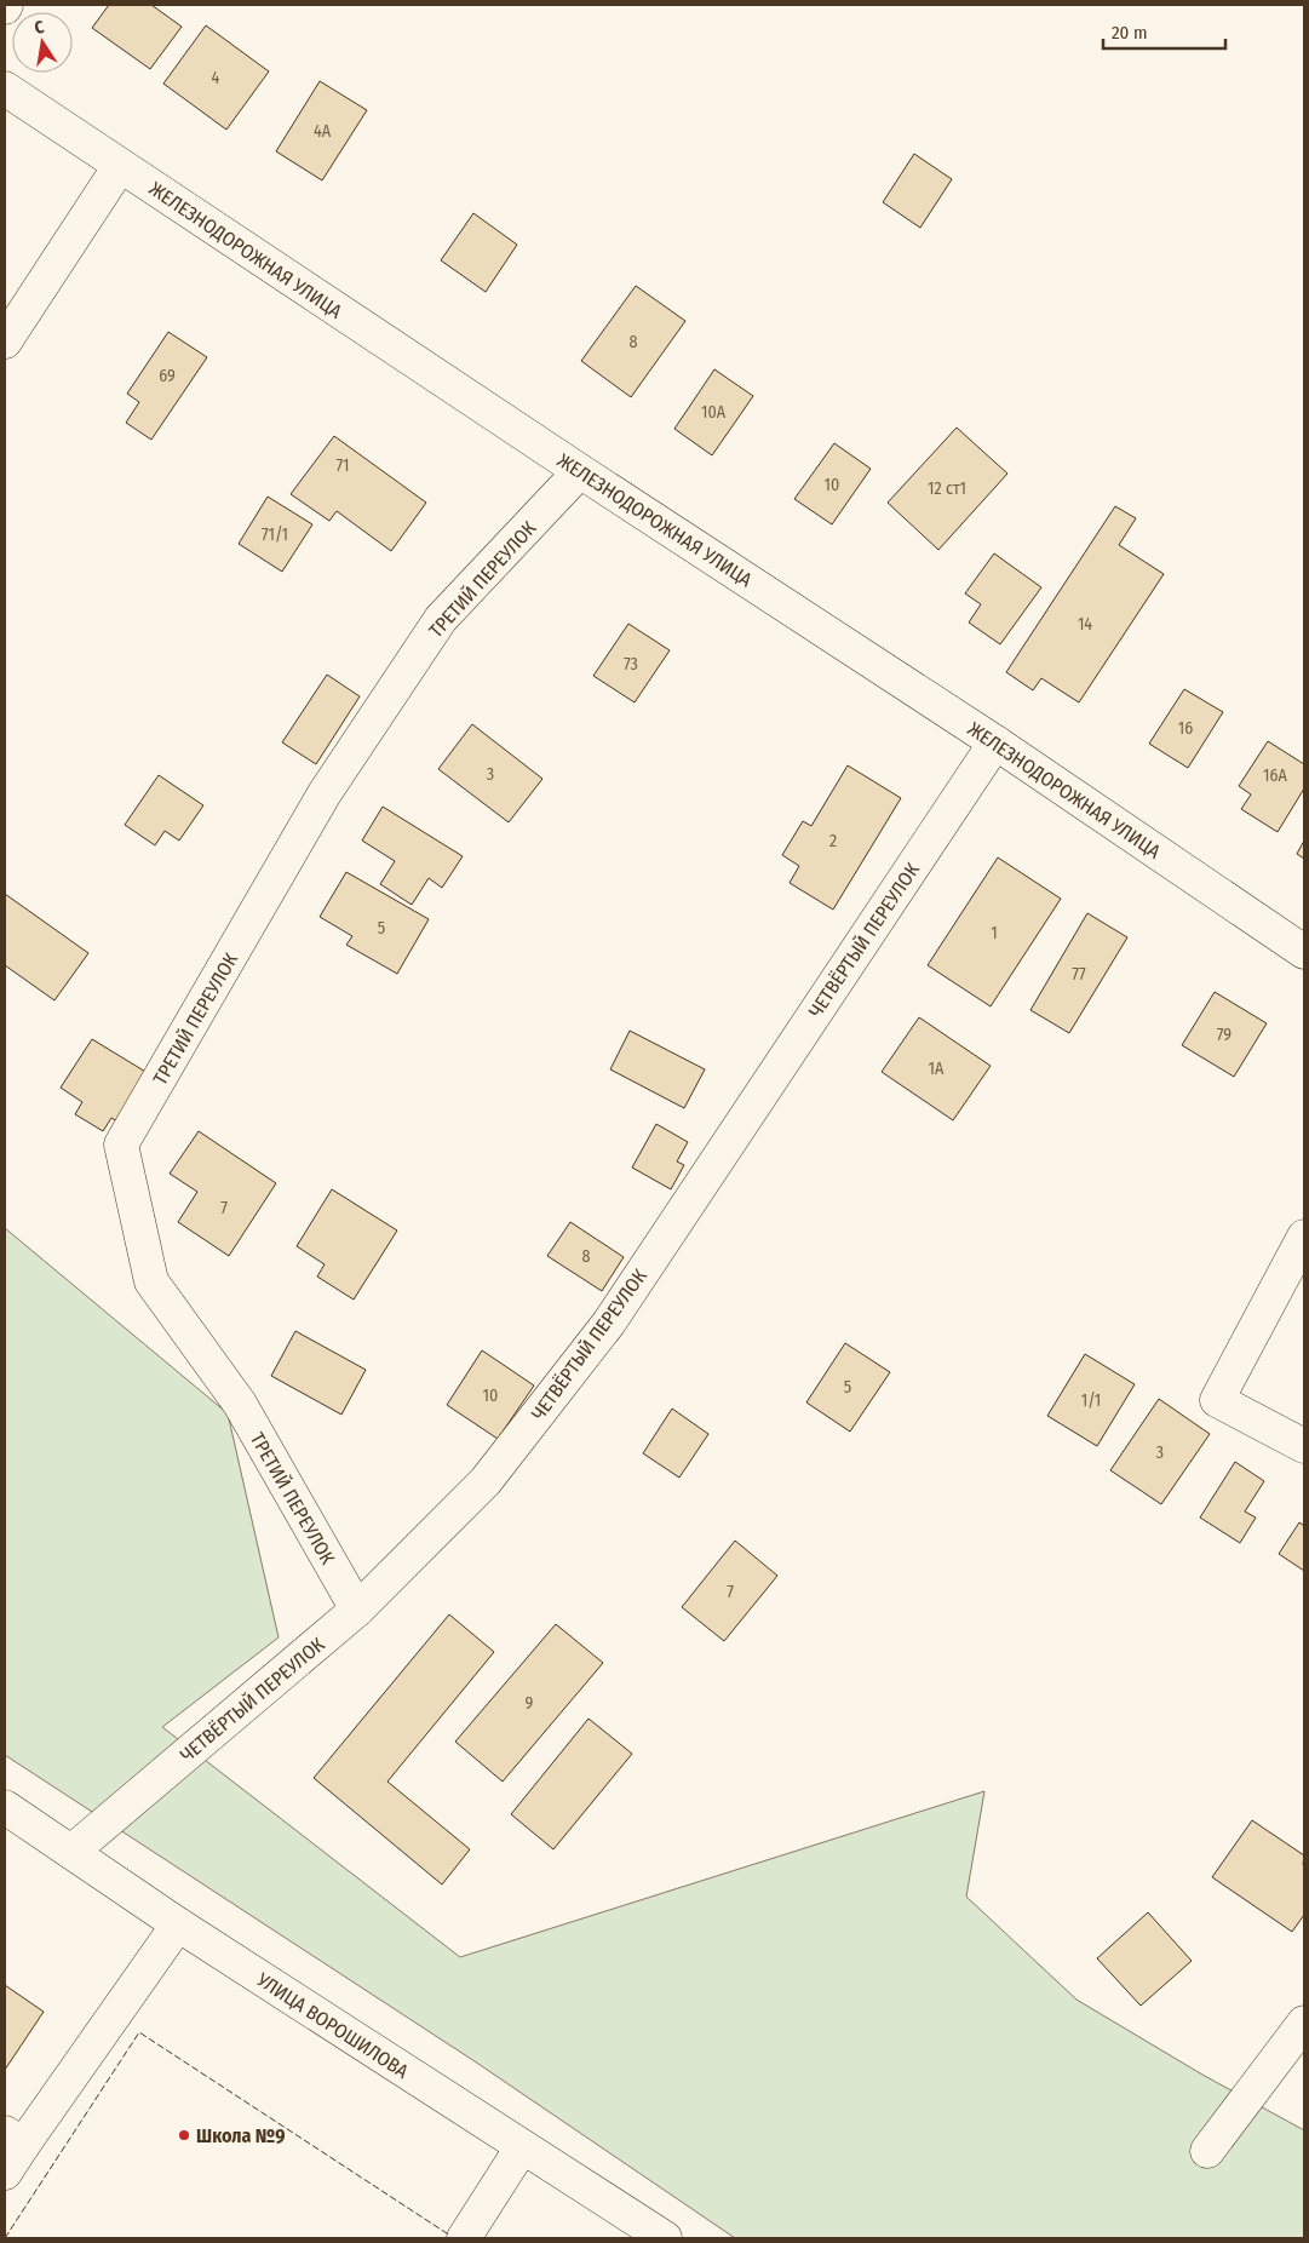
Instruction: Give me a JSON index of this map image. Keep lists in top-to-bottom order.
{
  "streets": {
    "street": [
      "ЖЕЛЕЗНОДОРОЖНАЯ УЛИЦА",
      "ТРЕТИЙ ПЕРЕУЛОК",
      "ЧЕТВЁРТЫЙ ПЕРЕУЛОК",
      "УЛИЦА ВОРОШИЛОВА"
    ]
  },
  "crossings": [
    ["ЖЕЛЕЗНОДОРОЖНАЯ УЛИЦА", "ТРЕТИЙ ПЕРЕУЛОК"],
    ["ЖЕЛЕЗНОДОРОЖНАЯ УЛИЦА", "ЧЕТВЁРТЫЙ ПЕРЕУЛОК"],
    ["ТРЕТИЙ ПЕРЕУЛОК", "ЧЕТВЁРТЫЙ ПЕРЕУЛОК"],
    ["ЧЕТВЁРТЫЙ ПЕРЕУЛОК", "УЛИЦА ВОРОШИЛОВА"]
  ],
  "places": ["Школа №9"],
  "house_numbers": [
    "4",
    "4А",
    "8",
    "69",
    "10А",
    "71",
    "10",
    "12 ст1",
    "71/1",
    "14",
    "73",
    "16",
    "3",
    "16А",
    "2",
    "5",
    "1",
    "77",
    "79",
    "1А",
    "7",
    "8",
    "5",
    "10",
    "1/1",
    "3",
    "7",
    "9"
  ],
  "scale_bar": "20 m",
  "north": "top"
}
